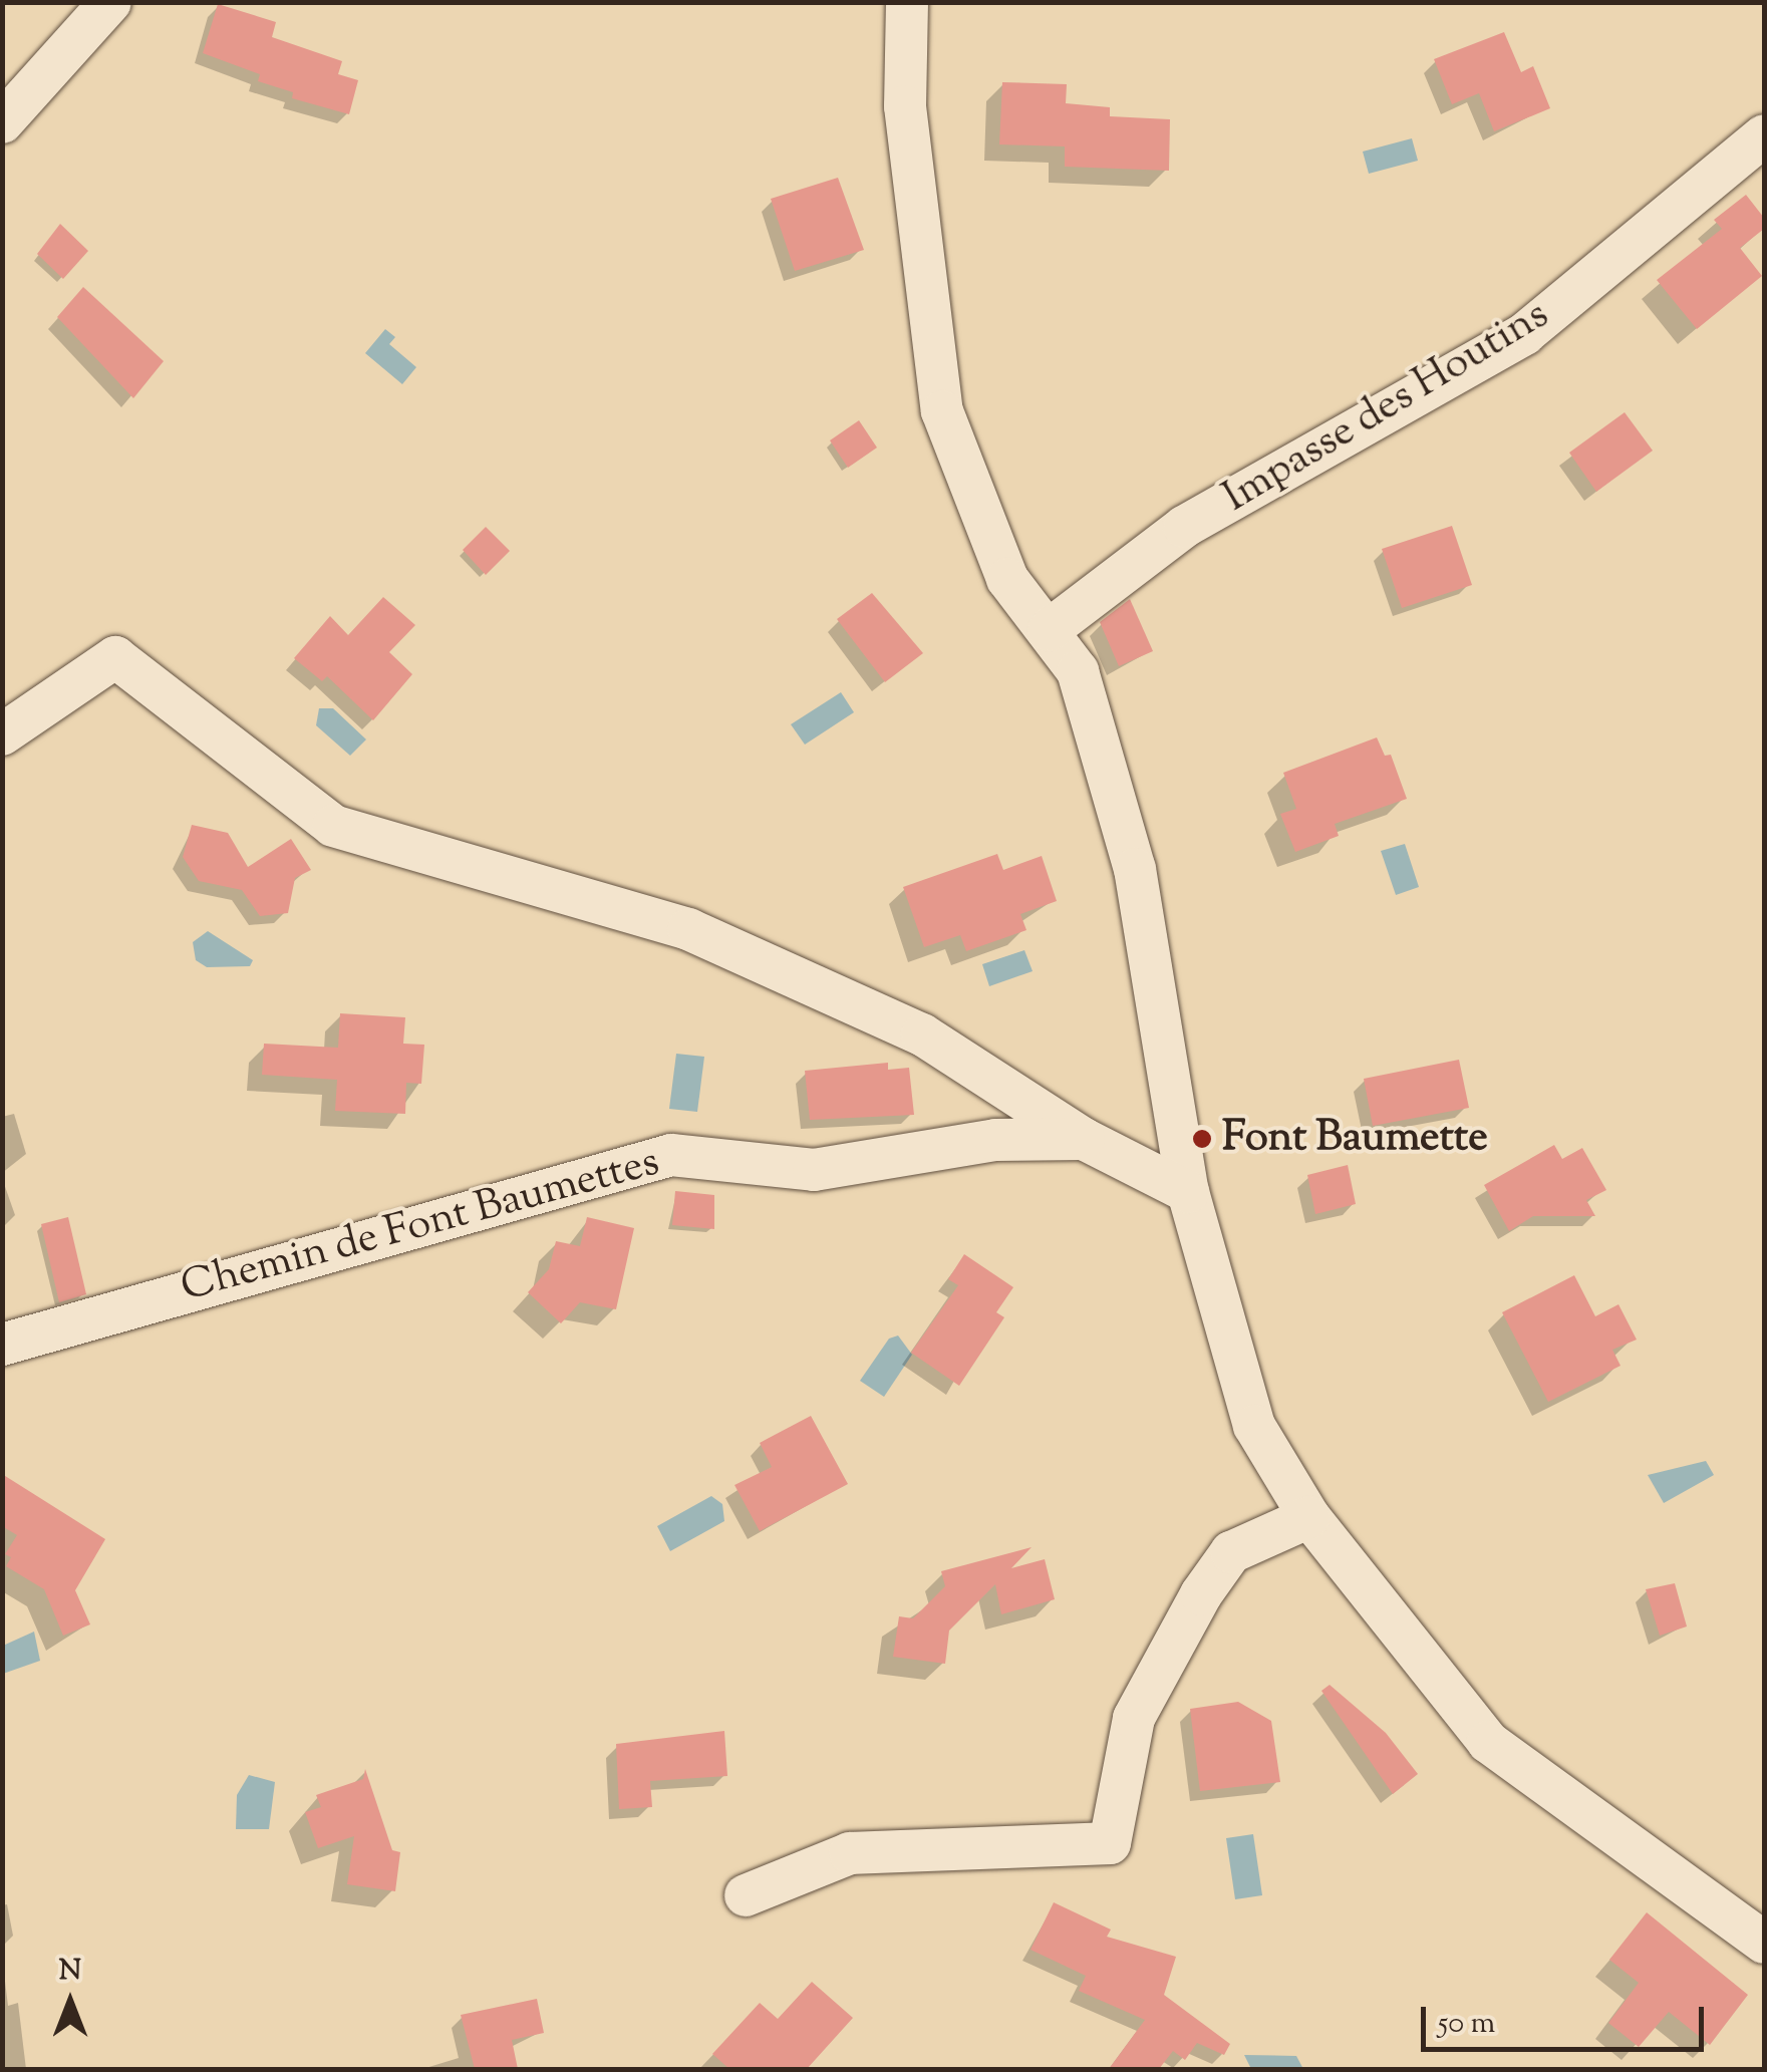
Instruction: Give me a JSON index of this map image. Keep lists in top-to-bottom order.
{
  "streets": {
    "street": ["Impasse des Houtins", "Chemin de Font Baumettes"]
  },
  "places": ["Font Baumette"],
  "scale_bar": "50 m",
  "north": "top"
}
